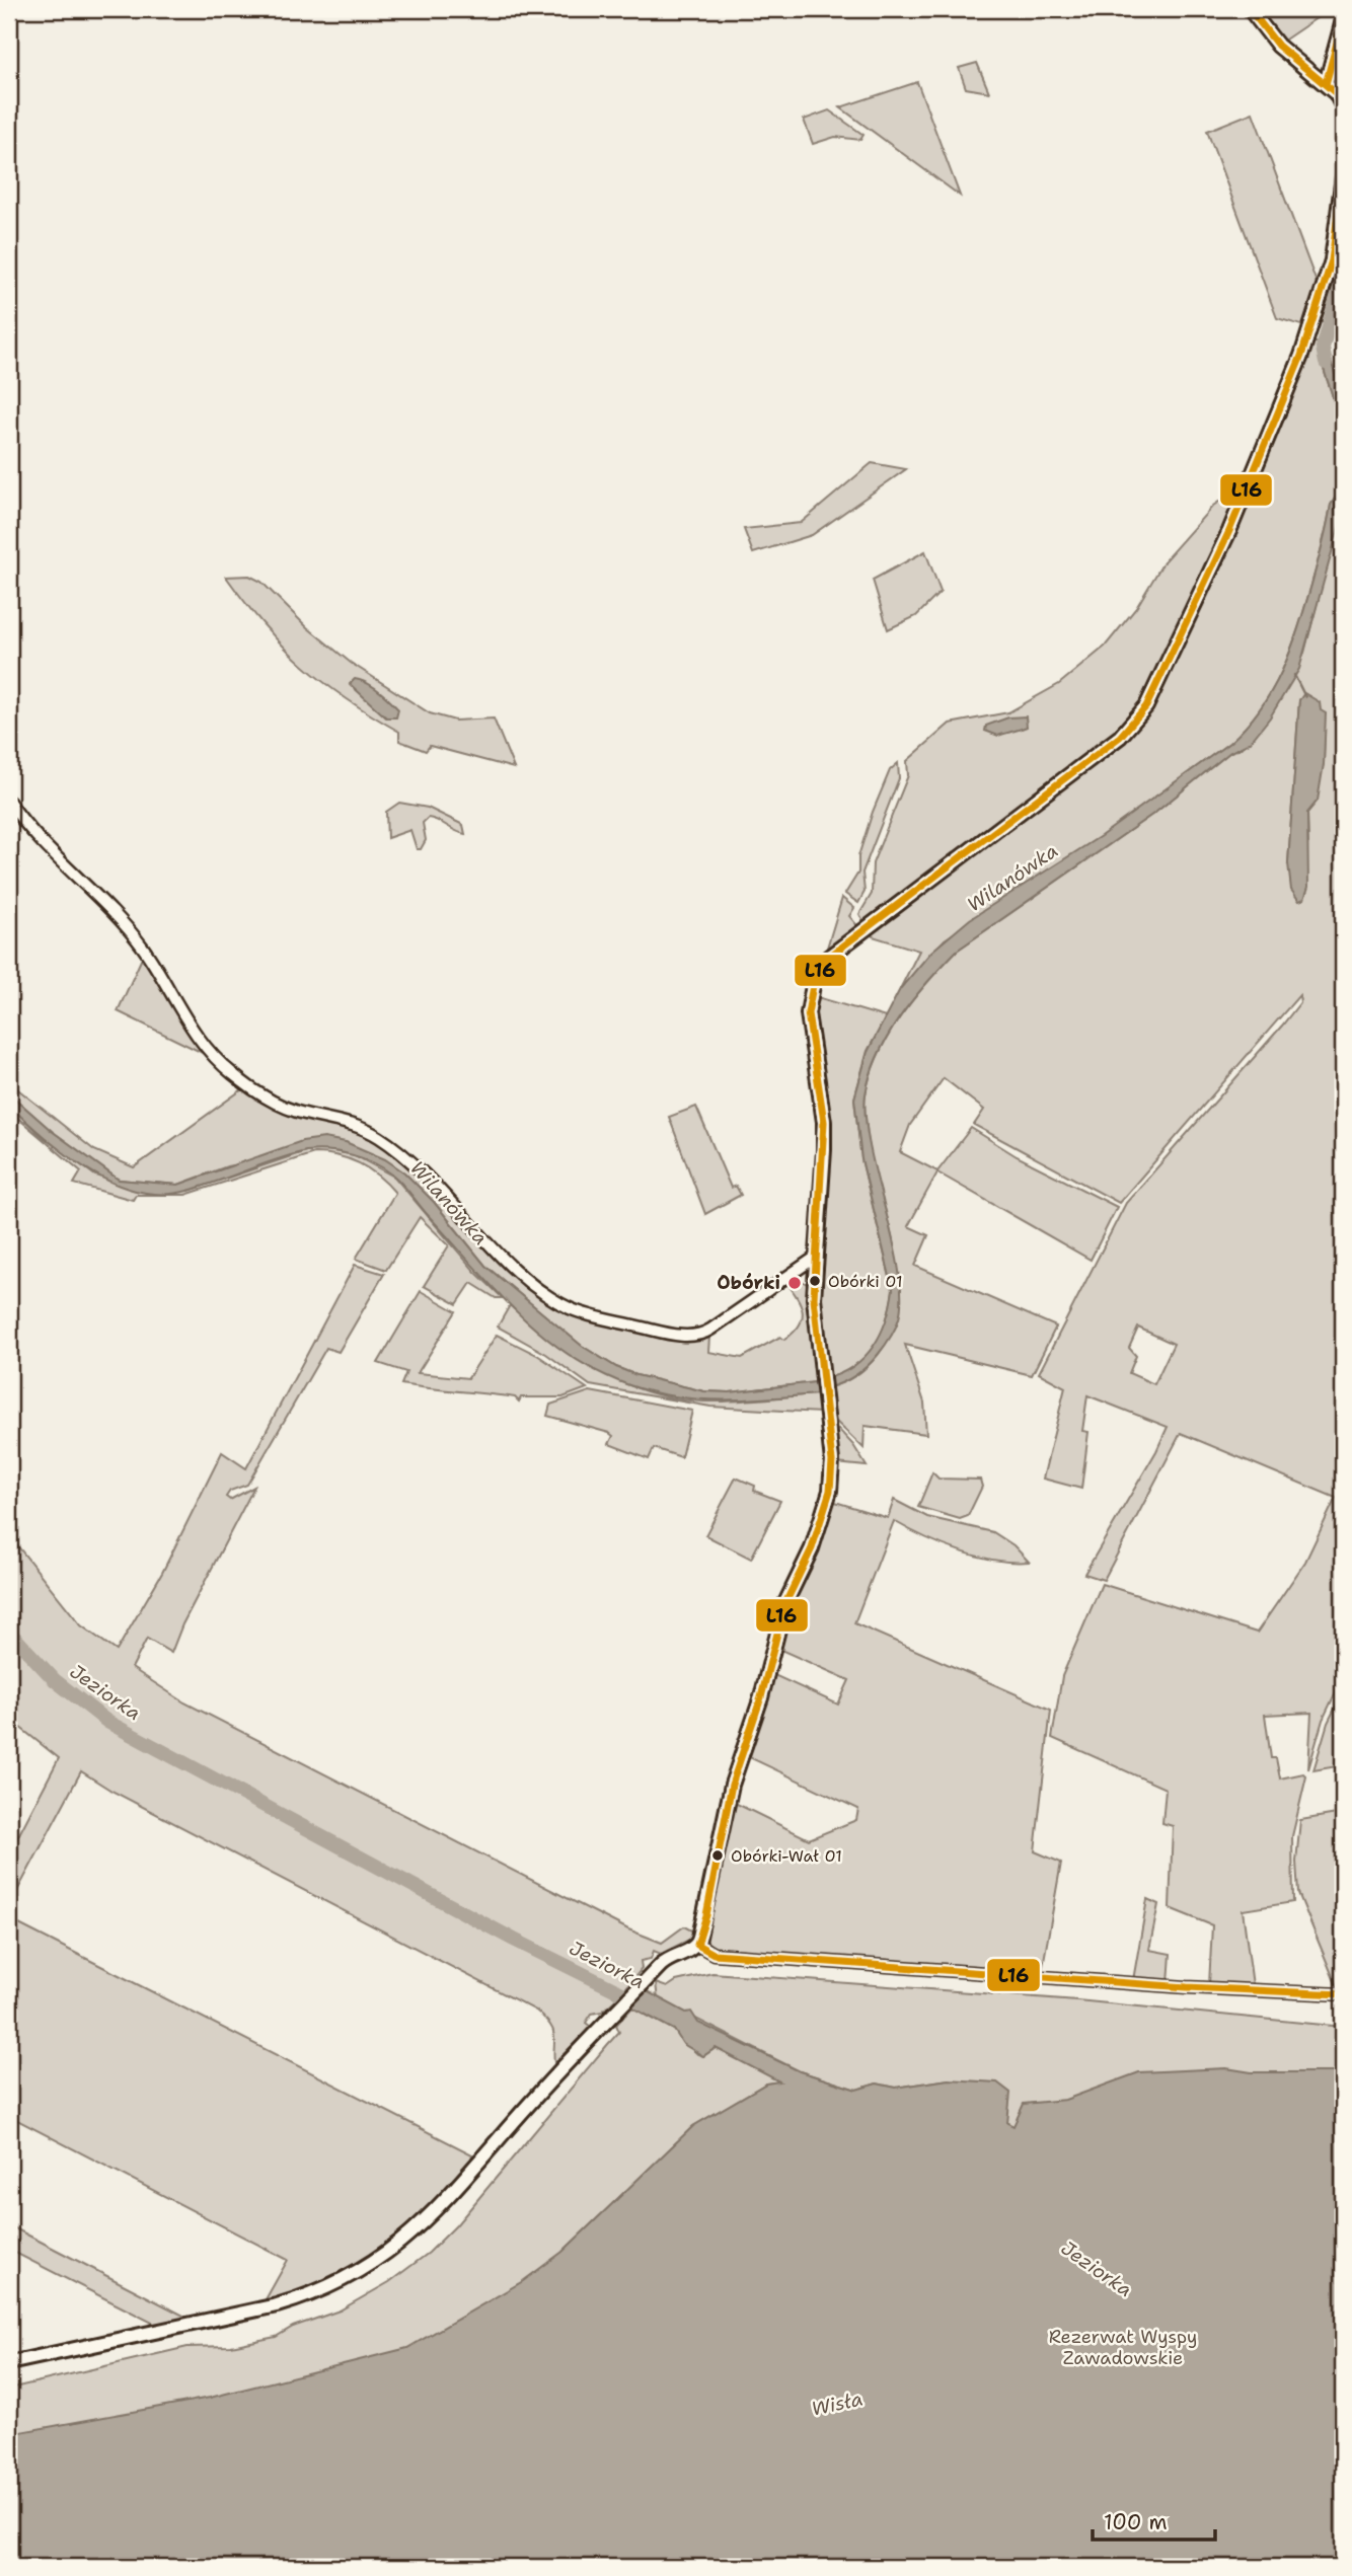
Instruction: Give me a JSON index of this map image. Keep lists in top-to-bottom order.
{
  "water": ["Wilanówka", "Jeziorka", "Wisła"],
  "parks": ["Rezerwat Wyspy Zawadowskie"],
  "places": ["Obórki 01", "Obórki", "Obórki-Wał 01"],
  "lines": ["transit line L16"],
  "scale_bar": "100 m"
}
